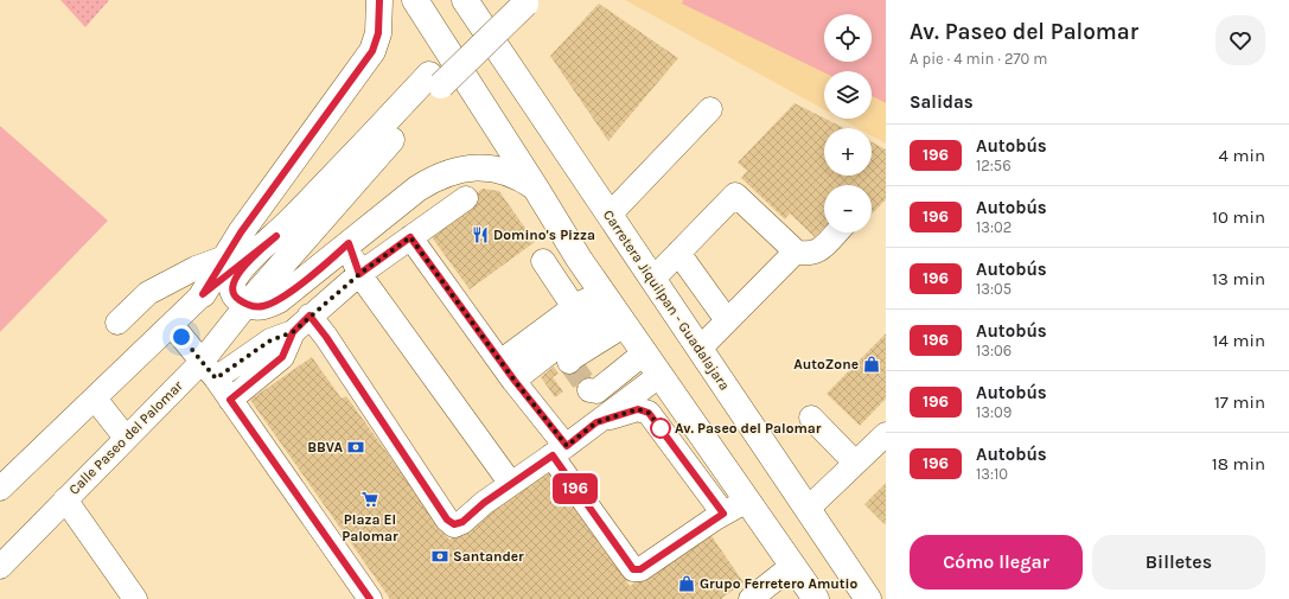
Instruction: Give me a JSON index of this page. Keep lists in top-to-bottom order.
{
  "streets": {
    "highway": ["Carretera Jiquilpan - Guadalajara"],
    "street": ["Calle Paseo del Palomar"]
  },
  "places": {
    "restaurant": ["Domino's Pizza"],
    "shop": ["AutoZone", "Grupo Ferretero Amutio"],
    "other": ["Av. Paseo del Palomar"],
    "bank": ["BBVA", "Santander"],
    "supermarket": ["Plaza El Palomar"]
  },
  "lines": ["bus line 196"],
  "page": {
    "on_map": "196",
    "heading": [
      ["Av. Paseo del Palomar", "A pie · 4 min · 270 m"],
      "Salidas"
    ],
    "map_buttons": ["+", "−"],
    "list": [
      {
        "mark": "196",
        "name": "Autobús",
        "note": "12:56",
        "value": "4 min"
      },
      {
        "mark": "196",
        "name": "Autobús",
        "note": "13:02",
        "value": "10 min"
      },
      {
        "mark": "196",
        "name": "Autobús",
        "note": "13:05",
        "value": "13 min"
      },
      {
        "mark": "196",
        "name": "Autobús",
        "note": "13:06",
        "value": "14 min"
      },
      {
        "mark": "196",
        "name": "Autobús",
        "note": "13:09",
        "value": "17 min"
      },
      {
        "mark": "196",
        "name": "Autobús",
        "note": "13:10",
        "value": "18 min"
      }
    ],
    "buttons": ["Cómo llegar", "Billetes"]
  }
}
